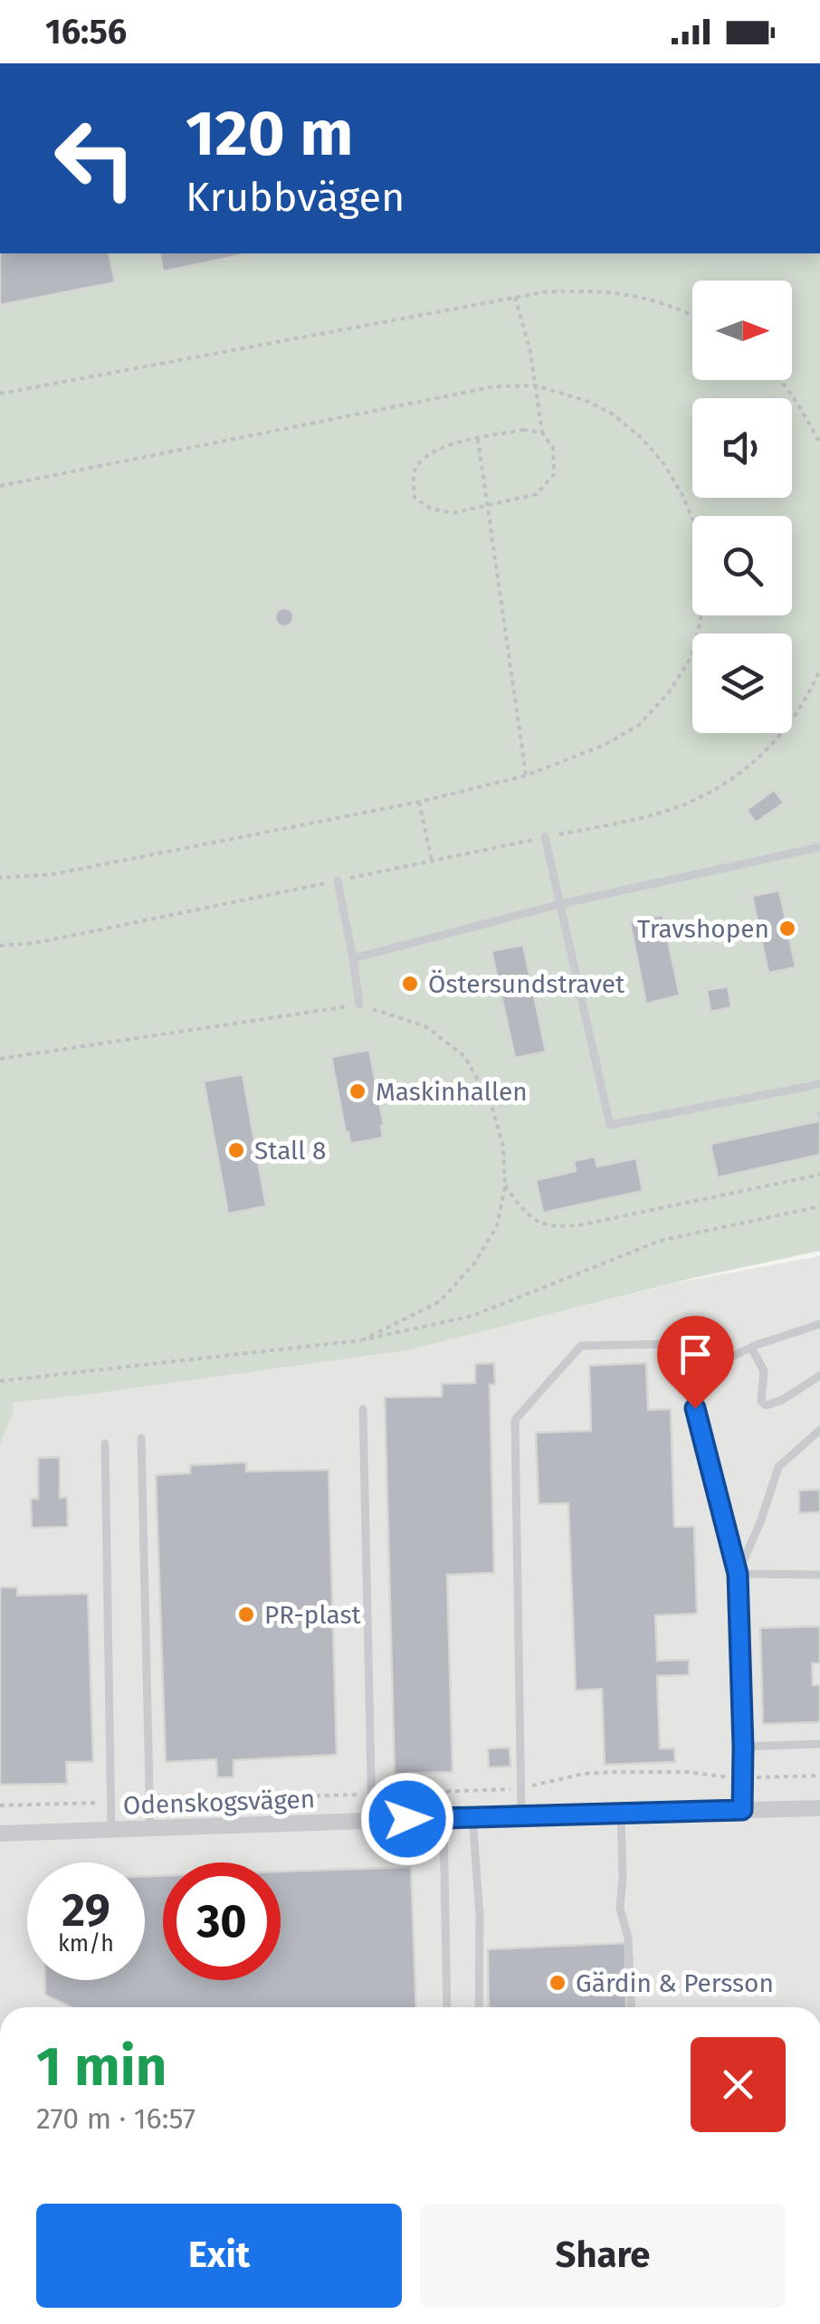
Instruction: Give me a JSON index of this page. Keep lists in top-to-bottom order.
{
  "streets": {
    "street": ["Odenskogsvägen"]
  },
  "places": [
    "Travshopen",
    "Östersundstravet",
    "Maskinhallen",
    "Stall 8",
    "PR-plast",
    "Gärdin & Persson"
  ],
  "north": "right",
  "page": {
    "status": "16:56",
    "turn": ["120 m", "Krubbvägen"],
    "speed": "29 km/h",
    "limit": "30",
    "heading": ["1 min", "270 m · 16:57"],
    "buttons": ["Exit", "Share"]
  }
}
